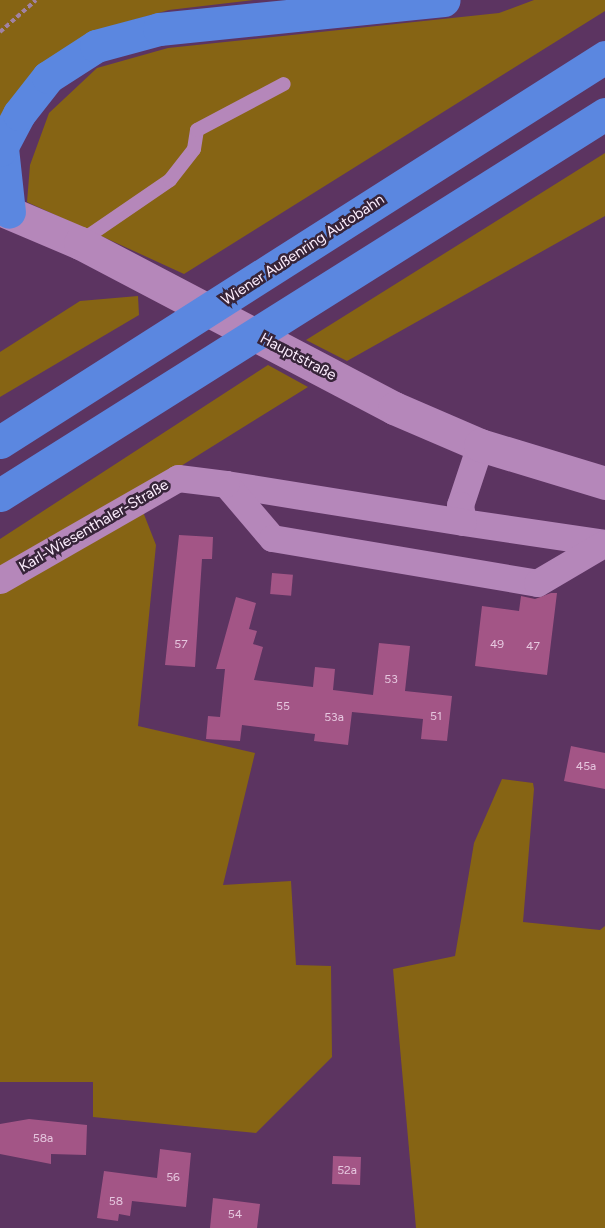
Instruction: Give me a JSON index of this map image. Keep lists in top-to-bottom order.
{
  "streets": {
    "highway": ["Wiener Außenring Autobahn"],
    "main road": ["Hauptstraße"],
    "street": ["Karl-Wiesenthaler-Straße"]
  },
  "house_numbers": [
    "57",
    "49",
    "47",
    "53",
    "55",
    "51",
    "53a",
    "45a",
    "58a",
    "52a",
    "56",
    "58",
    "54"
  ]
}
